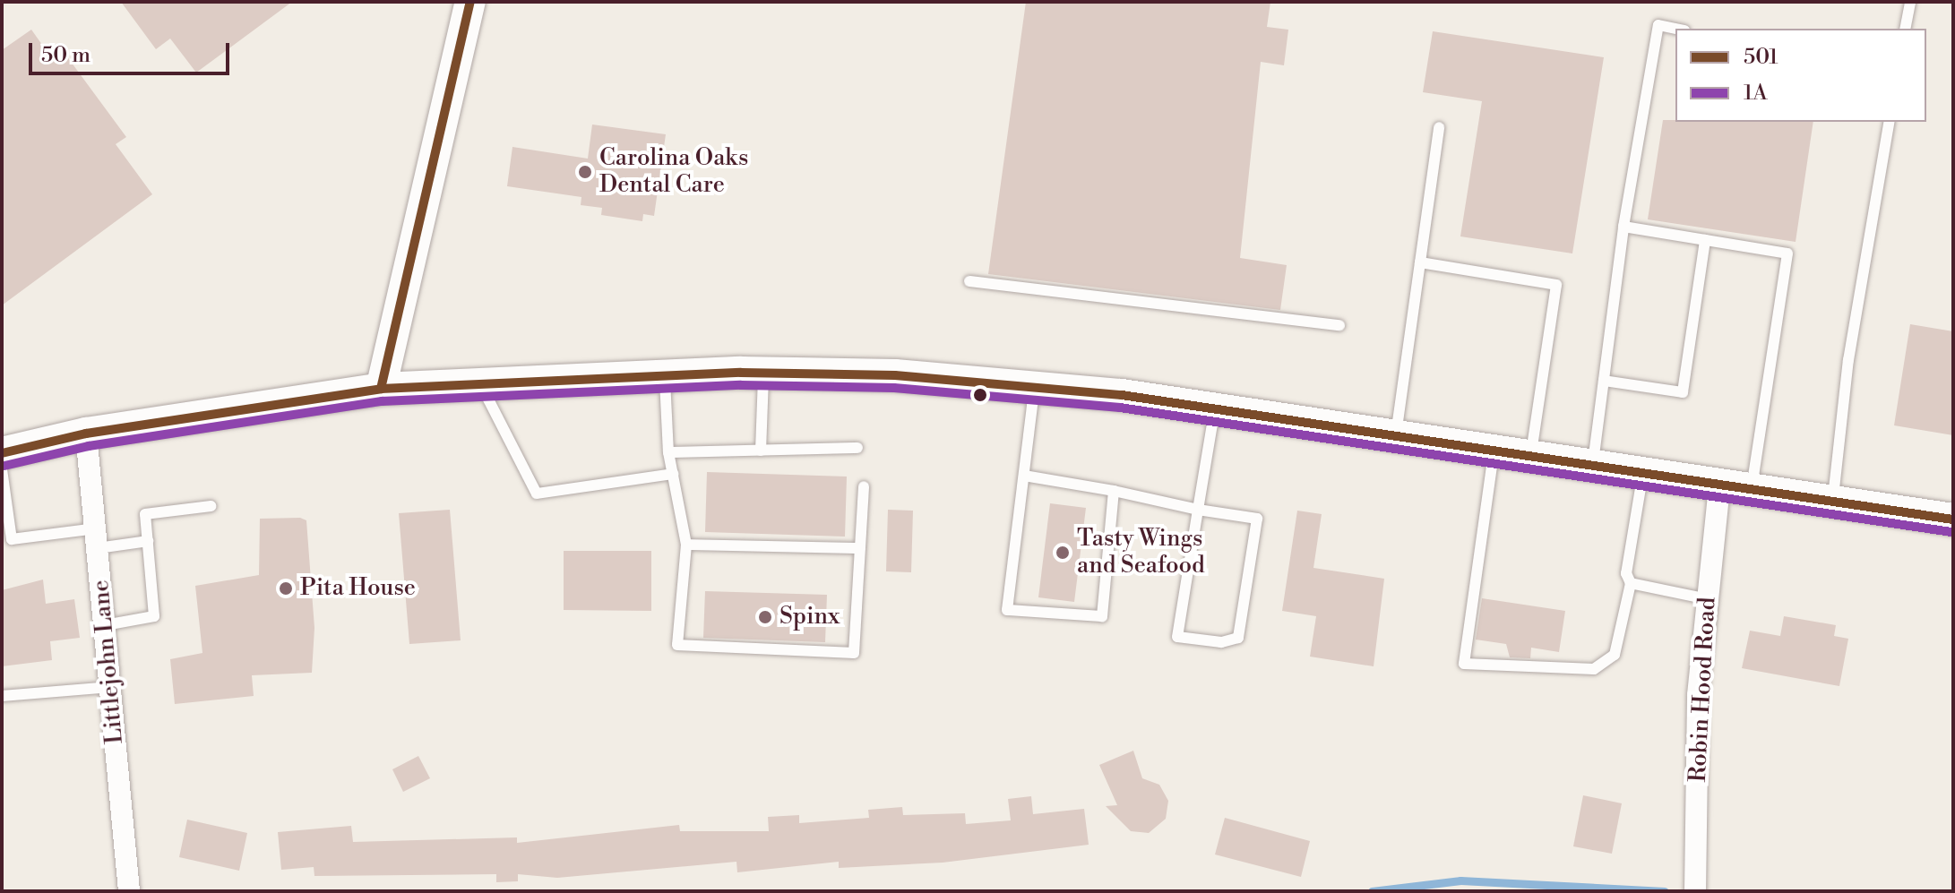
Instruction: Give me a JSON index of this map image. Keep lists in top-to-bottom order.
{
  "streets": {
    "street": ["Littlejohn Lane", "Robin Hood Road"]
  },
  "places": [
    "Carolina Oaks Dental Care",
    "Tasty Wings and Seafood",
    "Pita House",
    "Spinx"
  ],
  "lines": ["transit line 501", "transit line 1A"],
  "legend": ["501", "1A"],
  "scale_bar": "50 m"
}
